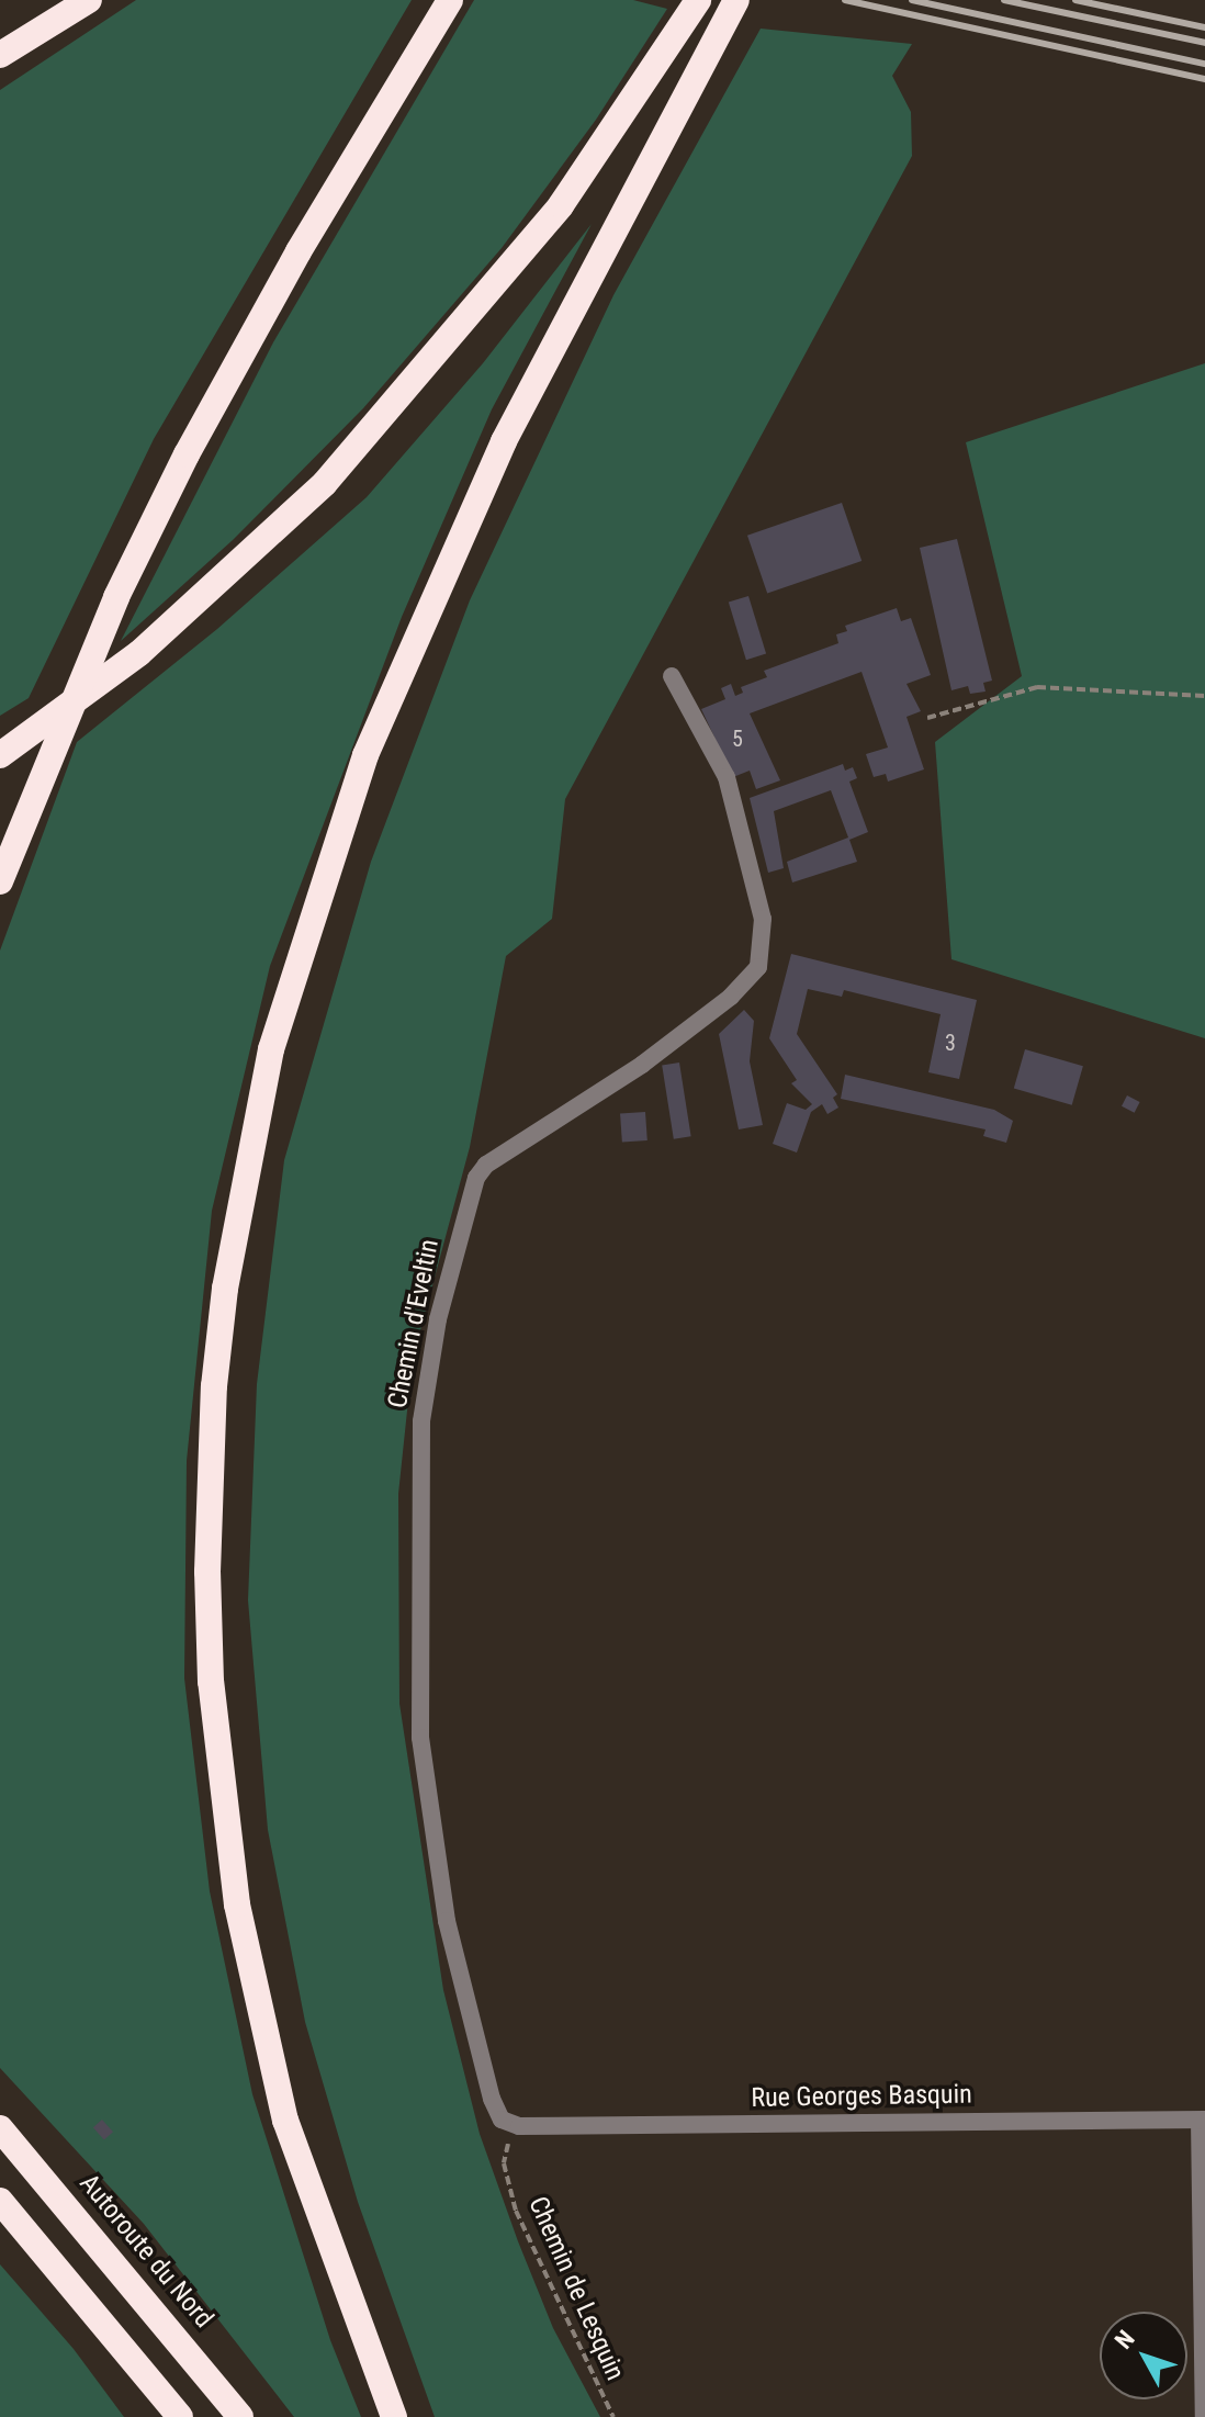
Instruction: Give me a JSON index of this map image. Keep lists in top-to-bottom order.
{
  "streets": {
    "highway": ["Autoroute du Nord"],
    "street": ["Chemin d'Eveltin", "Rue Georges Basquin"],
    "path": ["Chemin de Lesquin"]
  },
  "crossings": [
    ["Chemin d'Eveltin", "Rue Georges Basquin"],
    ["Chemin d'Eveltin", "Chemin de Lesquin"],
    ["Rue Georges Basquin", "Chemin de Lesquin"]
  ],
  "house_numbers": ["5", "3"],
  "north": "top left"
}
